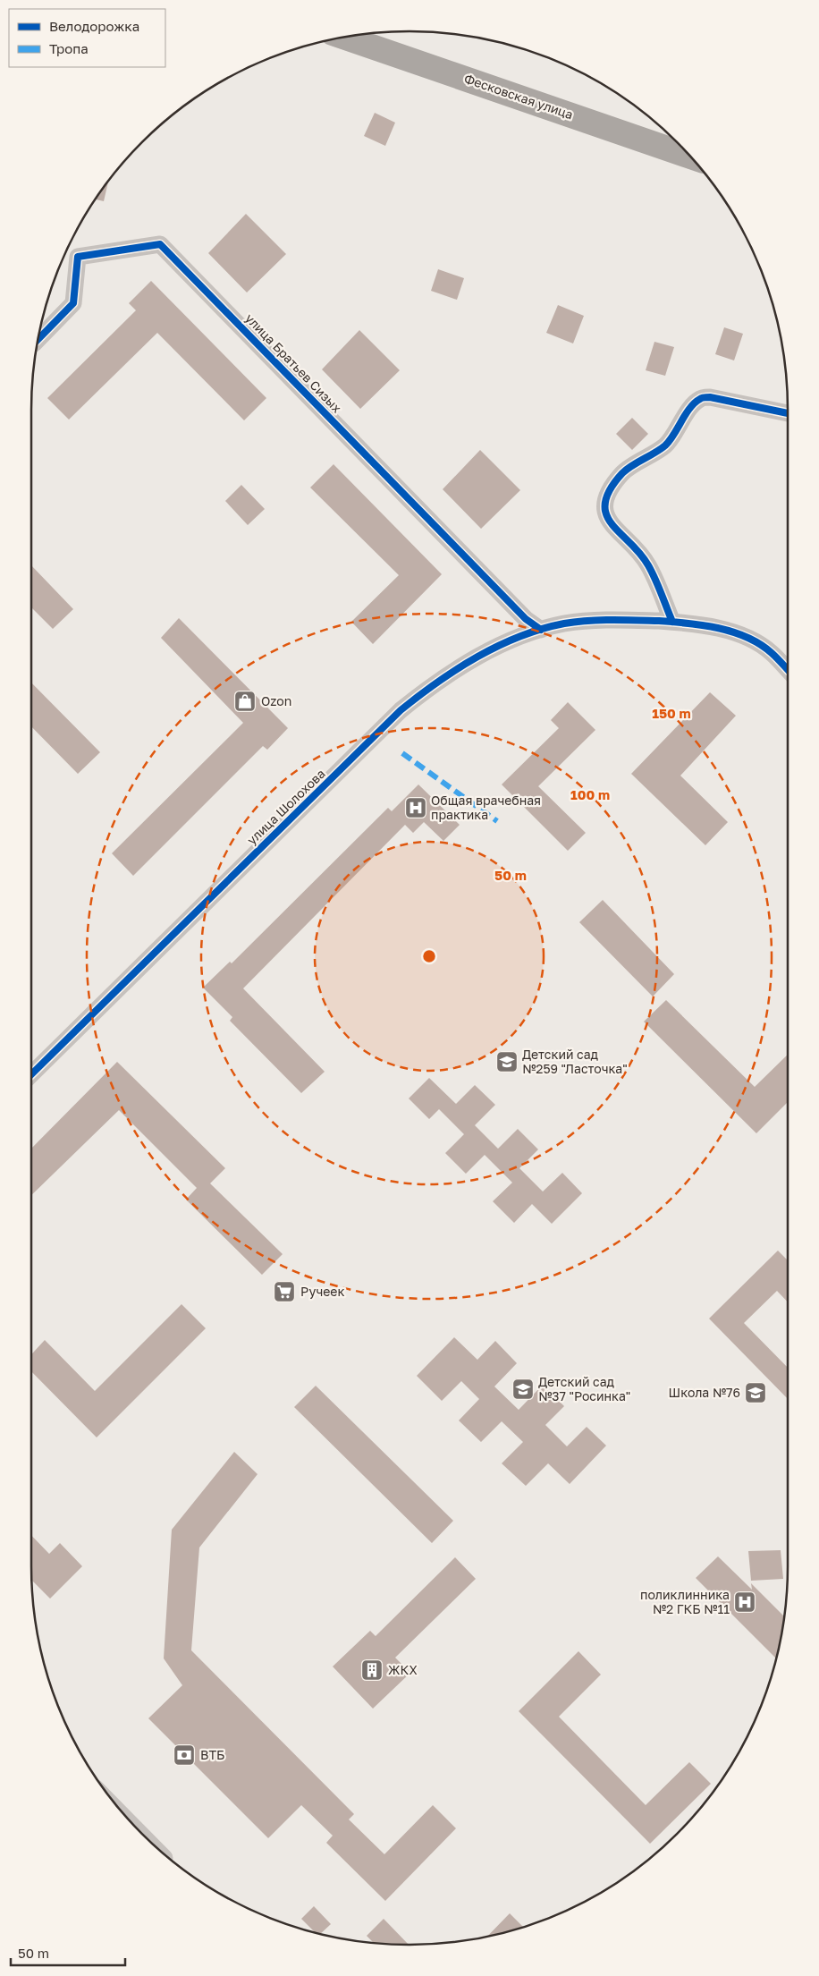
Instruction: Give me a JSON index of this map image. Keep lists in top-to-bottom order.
{
  "streets": {
    "main road": ["Фесковская улица"],
    "street": ["улица Братьев Сизых", "улица Шолохова"]
  },
  "crossings": [
    ["улица Братьев Сизых", "улица Шолохова"]
  ],
  "places": {
    "shop": ["Ozon"],
    "hospital": ["Общая врачебная практика", "поликлинника №2 ГКБ №11"],
    "school or university": ["Детский сад №259 \"Ласточка\"", "Детский сад №37 \"Росинка\"", "Школа №76"],
    "supermarket": ["Ручеек"],
    "building": ["ЖКХ"],
    "bank": ["ВТБ"]
  },
  "legend": ["Велодорожка", "Тропа"],
  "scale_bar": "50 m",
  "rings": ["150 m", "100 m", "50 m"]
}
